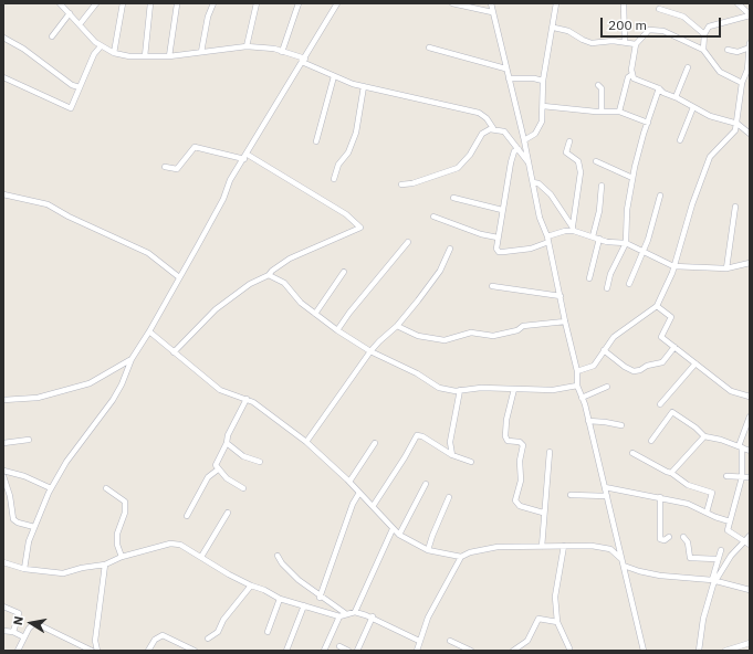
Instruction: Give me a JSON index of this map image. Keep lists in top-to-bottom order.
{
  "scale_bar": "200 m",
  "north": "left"
}
